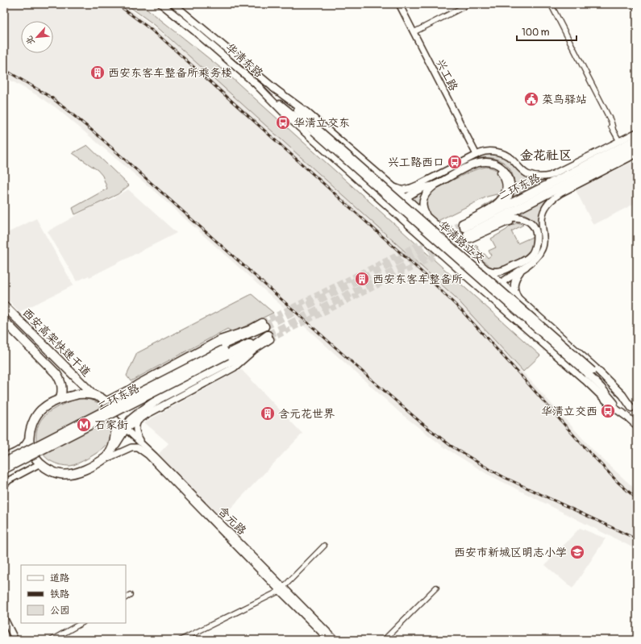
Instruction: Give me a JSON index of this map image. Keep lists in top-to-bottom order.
{
  "streets": {
    "highway": ["二环东路", "西安高架快速干道"],
    "main road": [
      "华清东路",
      "兴工路",
      "华清路立交",
      "含元路"
    ]
  },
  "crossings": [
    ["华清东路", "华清路立交"],
    ["西安高架快速干道", "含元路"]
  ],
  "districts": ["金花社区"],
  "places": {
    "building": ["西安东客车整备所乘务楼", "西安东客车整备所", "含元花世界"],
    "public building": ["菜鸟驿站"],
    "bus stop": ["华清立交东", "兴工路西口", "华清立交西"],
    "metro station": ["石家街"],
    "school or university": ["西安市新城区明志小学"]
  },
  "legend": ["道路", "铁路", "公园"],
  "scale_bar": "100 m",
  "north": "bottom left"
}
